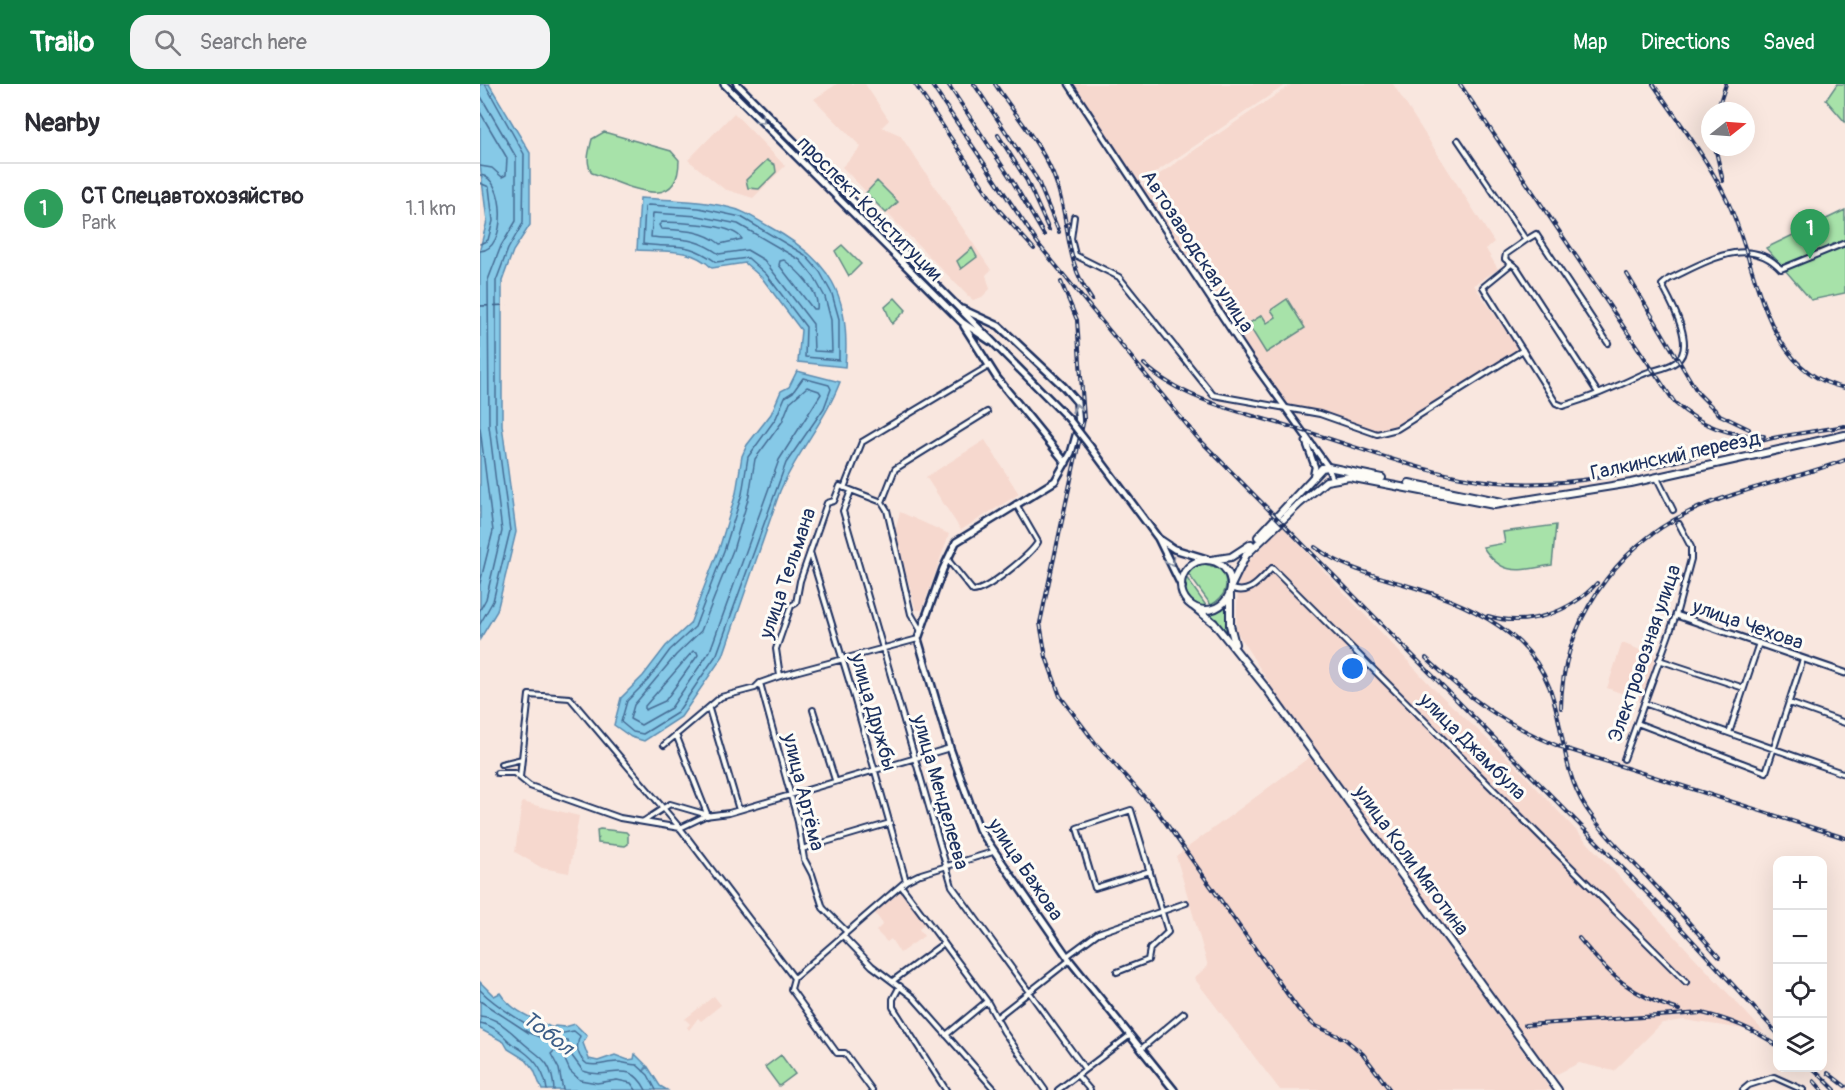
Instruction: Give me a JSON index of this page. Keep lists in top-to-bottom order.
{
  "streets": {
    "main road": [
      "проспект Конституции",
      "Галкинский переезд",
      "улица Коли Мяготина",
      "улица Бажова"
    ],
    "street": [
      "Автозаводская улица",
      "улица Тельмана",
      "улица Чехова",
      "Электровозная улица",
      "улица Дружбы",
      "улица Джамбула",
      "улица Артёма",
      "улица Менделеева"
    ]
  },
  "crossings": [
    ["проспект Конституции", "улица Джамбула"],
    ["проспект Конституции", "улица Коли Мяготина"],
    ["улица Тельмана", "улица Дружбы"],
    ["улица Чехова", "Электровозная улица"],
    ["улица Джамбула", "улица Коли Мяготина"]
  ],
  "water": ["Тобол"],
  "north": "right",
  "page": {
    "header": "Trailo",
    "search": "Search here",
    "nav": ["Map", "Directions", "Saved"],
    "heading": "Nearby",
    "list": [
      {
        "mark": "1",
        "name": "СТ Спецавтохозяйство",
        "note": "Park",
        "value": "1.1 km"
      }
    ],
    "pins": "1",
    "map_buttons": ["+", "−"]
  }
}
